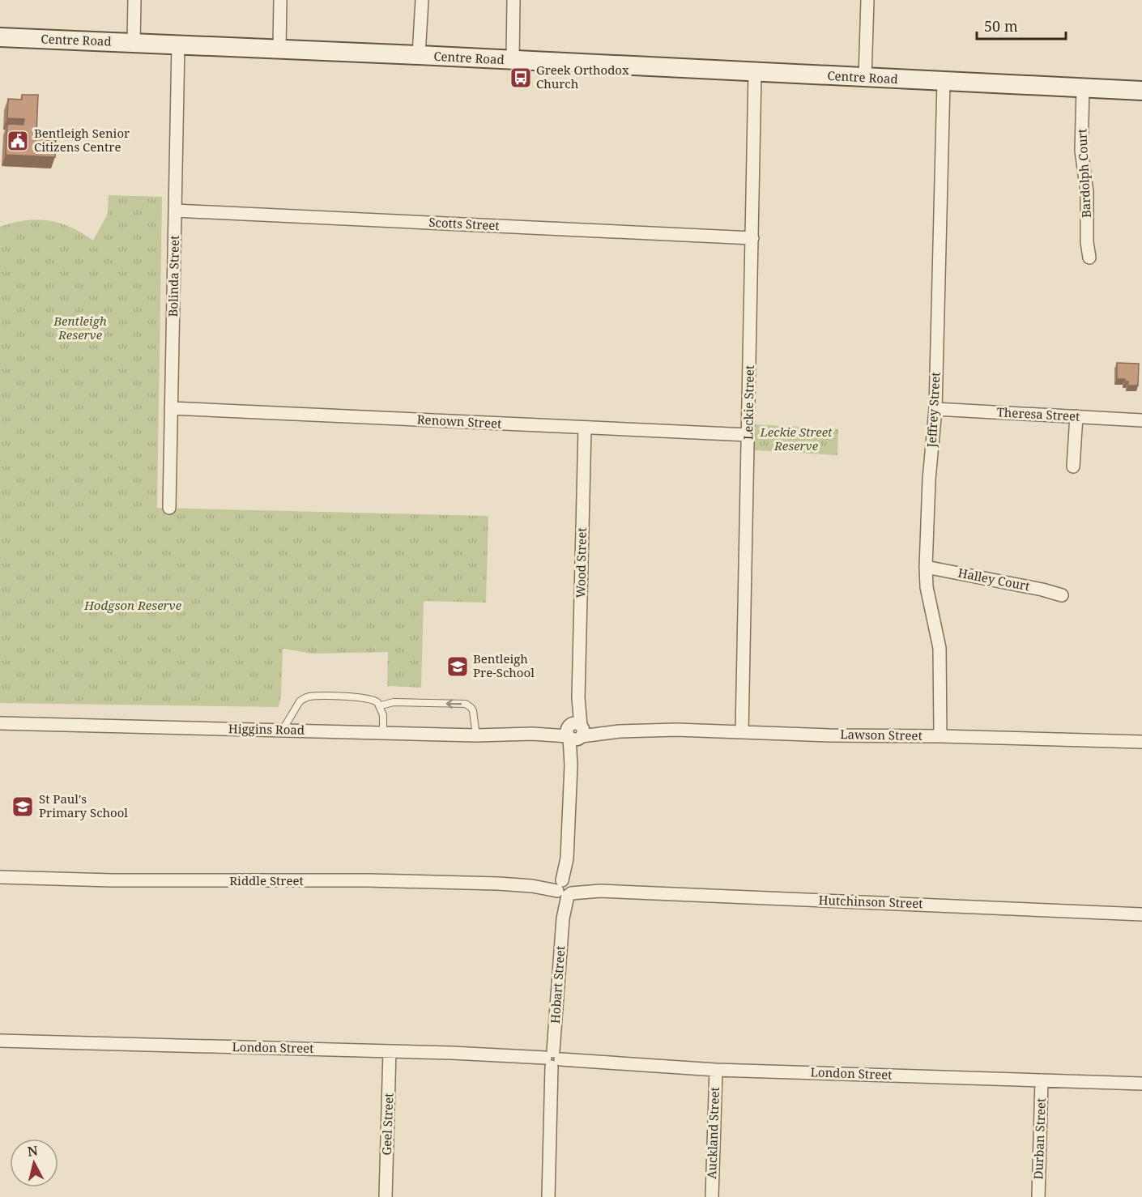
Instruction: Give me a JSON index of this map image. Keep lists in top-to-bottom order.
{
  "streets": {
    "main road": ["Centre Road"],
    "street": [
      "Bardolph Court",
      "Scotts Street",
      "Bolinda Street",
      "Leckie Street",
      "Jeffrey Street",
      "Theresa Street",
      "Renown Street",
      "Wood Street",
      "Halley Court",
      "Higgins Road",
      "Lawson Street",
      "Riddle Street",
      "Hutchinson Street",
      "Hobart Street",
      "London Street",
      "Geel Street",
      "Auckland Street",
      "Durban Street"
    ]
  },
  "crossings": [
    ["Centre Road", "Bardolph Court"],
    ["Centre Road", "Bolinda Street"],
    ["Centre Road", "Leckie Street"],
    ["Centre Road", "Jeffrey Street"],
    ["Scotts Street", "Bolinda Street"],
    ["Scotts Street", "Leckie Street"],
    ["Bolinda Street", "Renown Street"],
    ["Leckie Street", "Renown Street"],
    ["Leckie Street", "Lawson Street"],
    ["Jeffrey Street", "Theresa Street"],
    ["Jeffrey Street", "Halley Court"],
    ["Jeffrey Street", "Lawson Street"],
    ["Renown Street", "Wood Street"],
    ["Wood Street", "Higgins Road"],
    ["Wood Street", "Lawson Street"],
    ["Wood Street", "Hobart Street"],
    ["Higgins Road", "Lawson Street"],
    ["Higgins Road", "Hobart Street"],
    ["Lawson Street", "Hobart Street"],
    ["Riddle Street", "Hutchinson Street"],
    ["Riddle Street", "Hobart Street"],
    ["Hutchinson Street", "Hobart Street"],
    ["Hobart Street", "London Street"],
    ["London Street", "Geel Street"],
    ["London Street", "Auckland Street"],
    ["London Street", "Durban Street"]
  ],
  "parks": ["Bentleigh Reserve", "Leckie Street Reserve", "Hodgson Reserve"],
  "places": {
    "bus stop": ["Greek Orthodox Church"],
    "public building": ["Bentleigh Senior Citizens Centre"],
    "school or university": ["Bentleigh Pre-School", "St Paul's Primary School"]
  },
  "scale_bar": "50 m",
  "north": "top"
}
